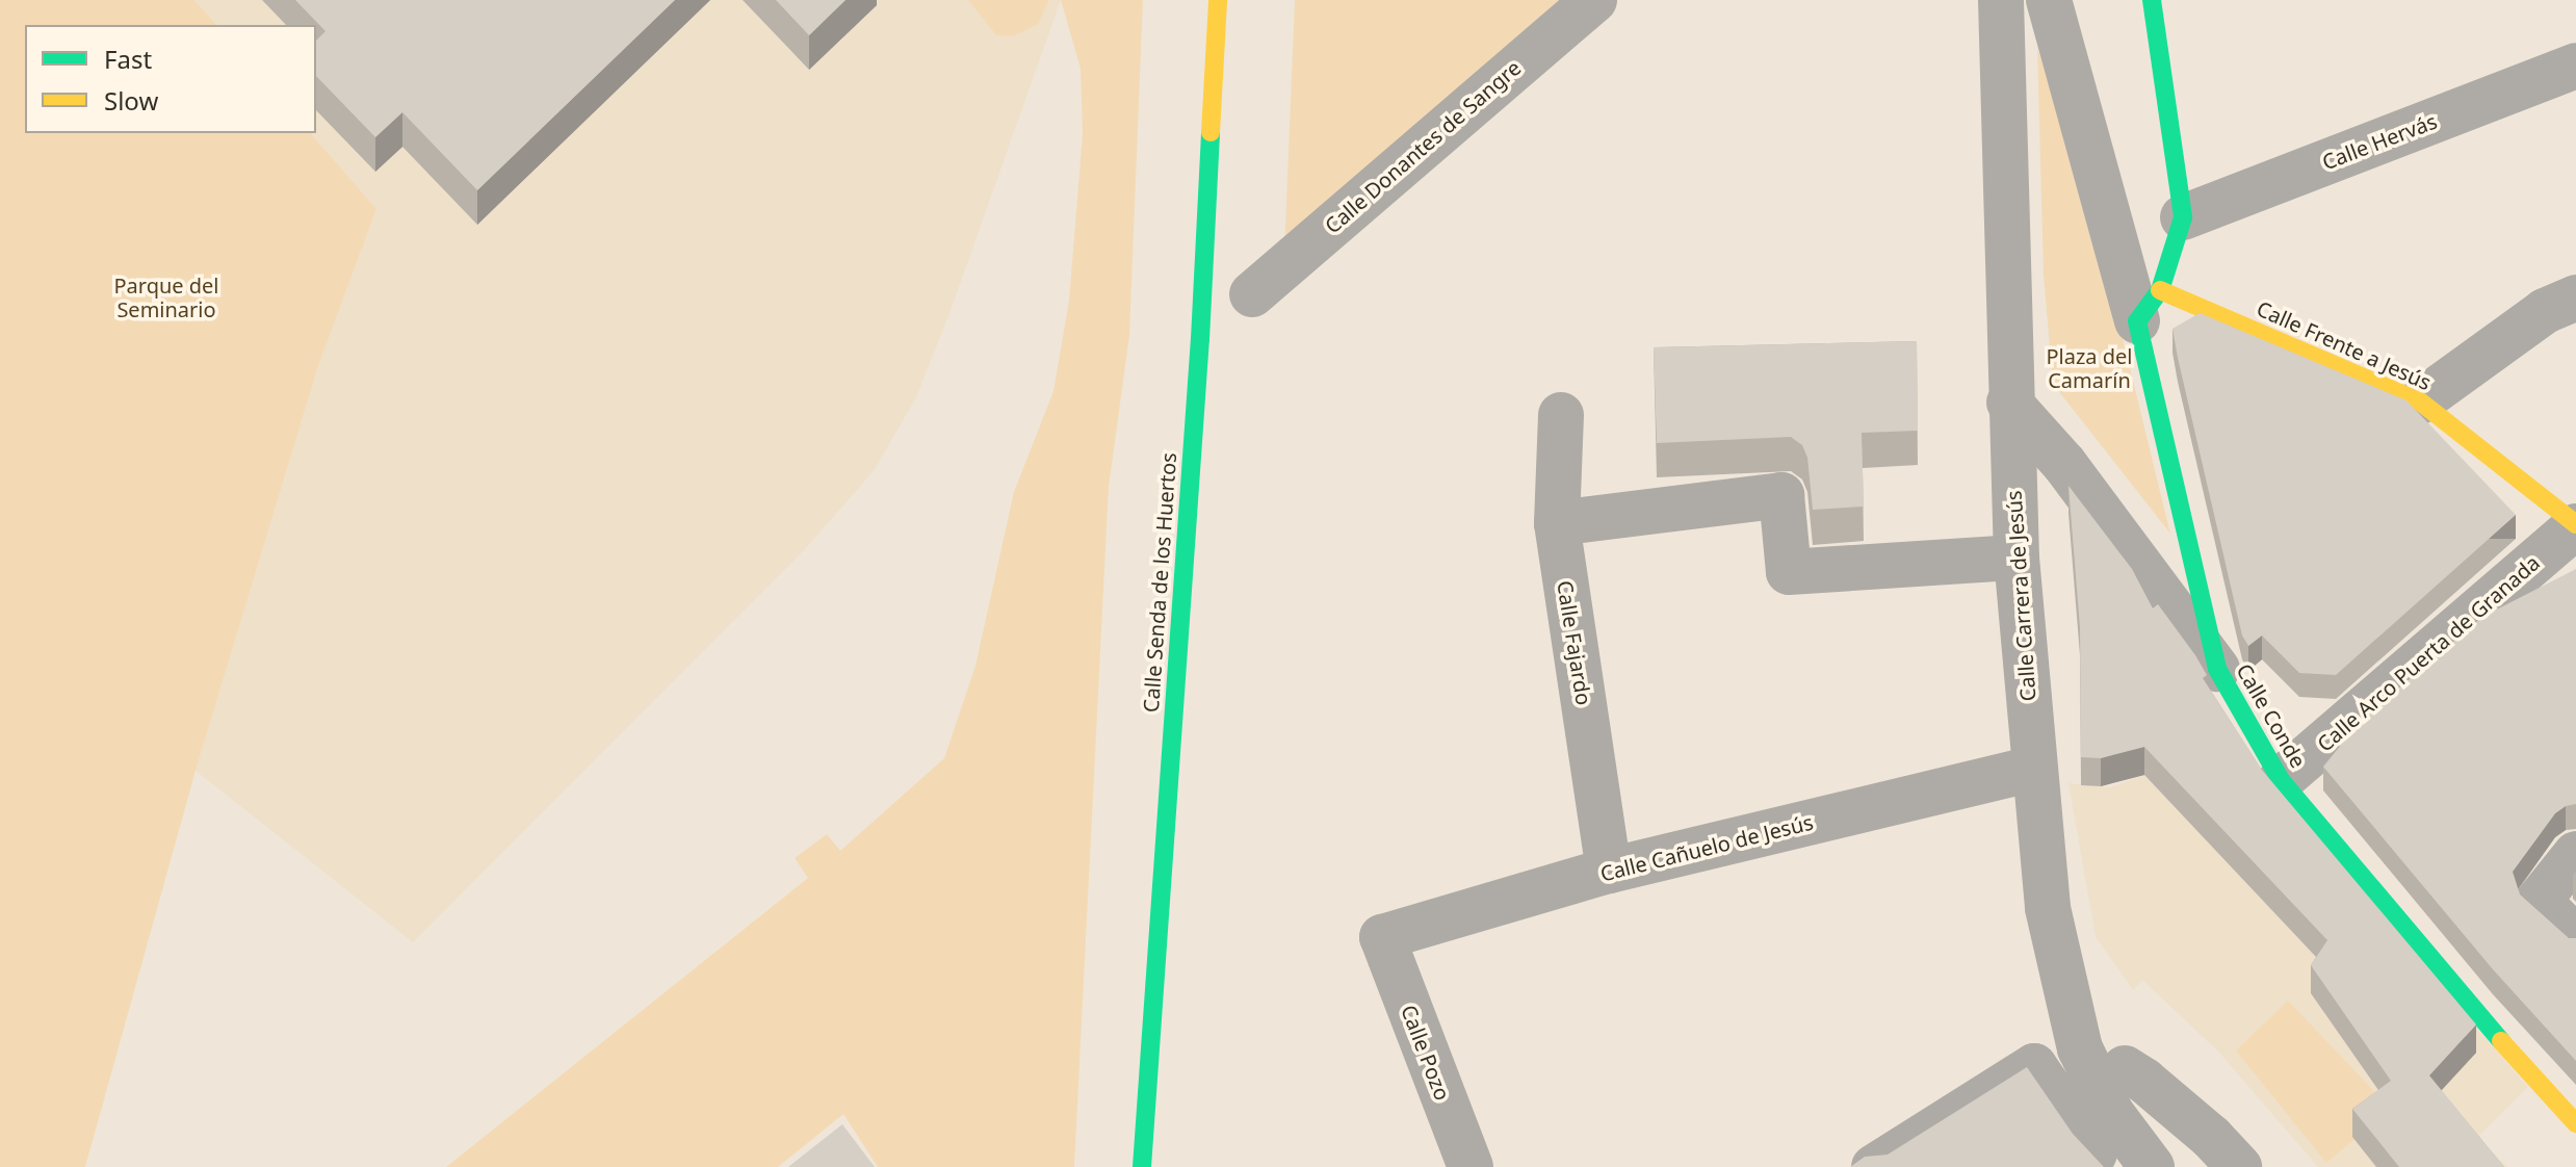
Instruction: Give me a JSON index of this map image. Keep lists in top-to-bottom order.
{
  "streets": {
    "street": [
      "Calle Hervás",
      "Calle Donantes de Sangre",
      "Calle Frente a Jesús",
      "Calle Senda de los Huertos",
      "Calle Carrera de Jesús",
      "Calle Fajardo",
      "Calle Arco Puerta de Granada",
      "Calle Conde",
      "Calle Cañuelo de Jesús",
      "Calle Pozo"
    ]
  },
  "crossings": [
    ["Calle Frente a Jesús", "Calle Arco Puerta de Granada"],
    ["Calle Frente a Jesús", "Calle Conde"],
    ["Calle Carrera de Jesús", "Calle Cañuelo de Jesús"],
    ["Calle Fajardo", "Calle Cañuelo de Jesús"],
    ["Calle Arco Puerta de Granada", "Calle Conde"],
    ["Calle Cañuelo de Jesús", "Calle Pozo"]
  ],
  "parks": ["Parque del Seminario", "Plaza del Camarín"],
  "legend": ["Fast", "Slow"]
}
